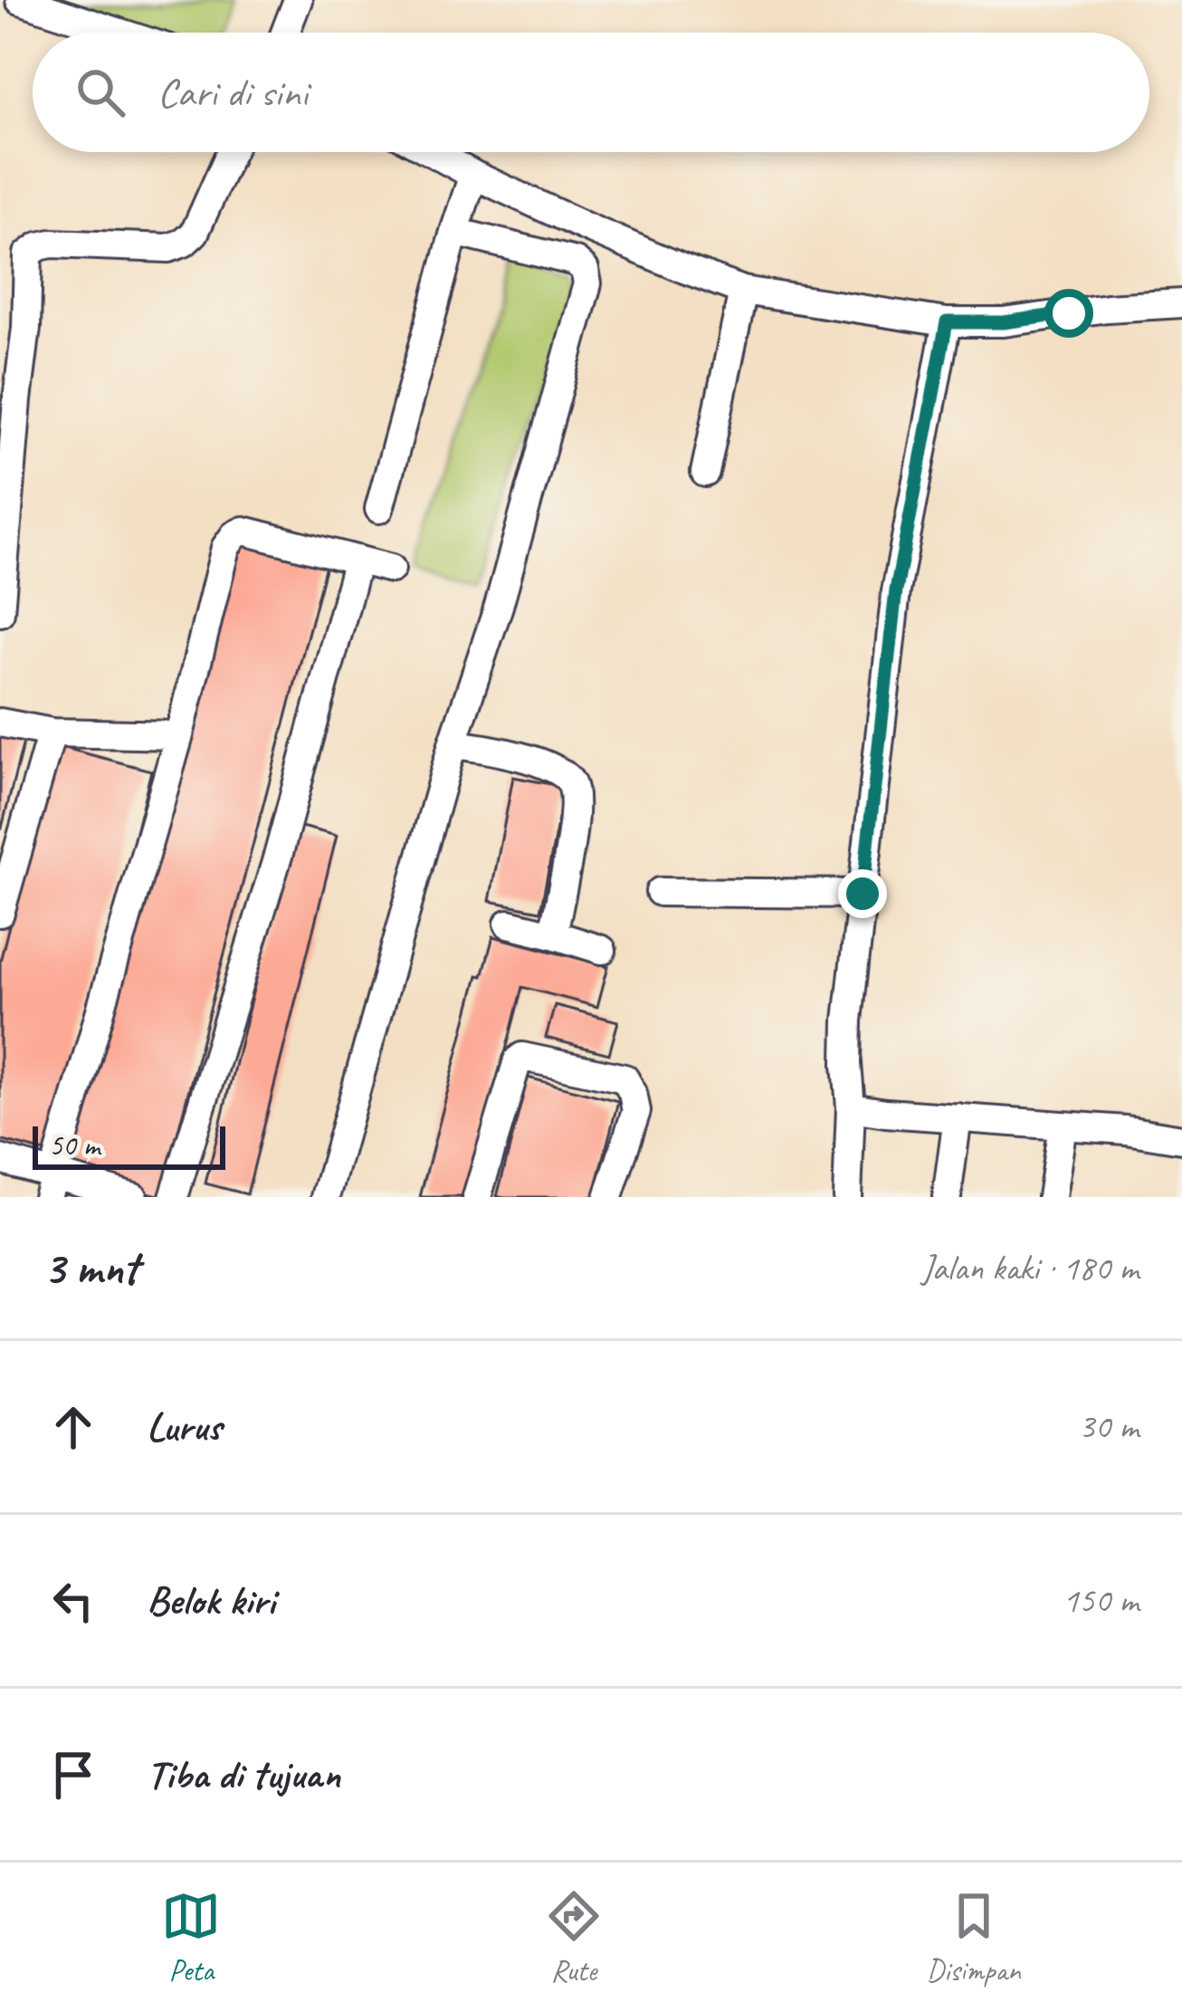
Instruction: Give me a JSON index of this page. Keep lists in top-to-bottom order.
{
  "scale_bar": "50 m",
  "page": {
    "search": "Cari di sini",
    "scale": "50 m",
    "heading": ["3 mnt", "Jalan kaki · 180 m"],
    "list": [
      ["Lurus", "30 m"],
      ["Belok kiri", "150 m"],
      "Tiba di tujuan"
    ],
    "nav": ["Peta", "Rute", "Disimpan"]
  }
}
